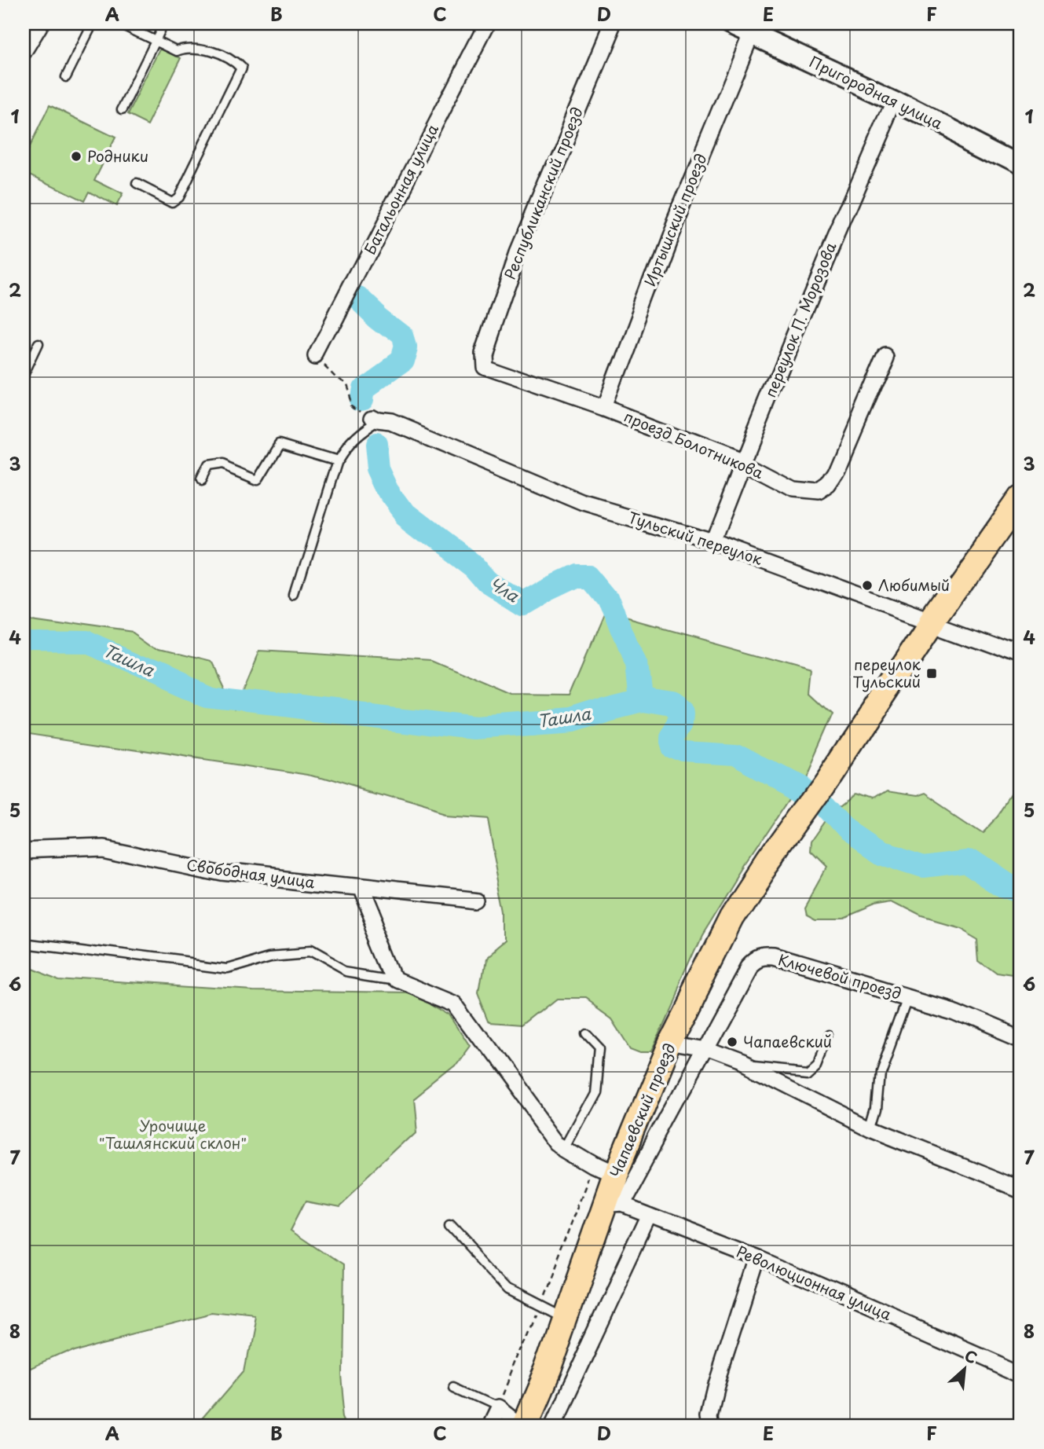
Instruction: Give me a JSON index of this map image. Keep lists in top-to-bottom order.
{
  "streets": {
    "main road": ["Чапаевский проезд"],
    "street": [
      "Пригородная улица",
      "Батальонная улица",
      "Республиканский проезд",
      "Иртышский проезд",
      "переулок П. Морозова",
      "проезд Болотникова",
      "Тульский переулок",
      "Свободная улица",
      "Ключевой проезд",
      "Революционная улица"
    ]
  },
  "crossings": [
    ["Пригородная улица", "Иртышский проезд"],
    ["Пригородная улица", "переулок П. Морозова"],
    ["Республиканский проезд", "проезд Болотникова"],
    ["Иртышский проезд", "проезд Болотникова"],
    ["переулок П. Морозова", "проезд Болотникова"],
    ["переулок П. Морозова", "Тульский переулок"],
    ["Тульский переулок", "Чапаевский проезд"],
    ["Ключевой проезд", "Чапаевский проезд"],
    ["Ключевой проезд", "Революционная улица"],
    ["Чапаевский проезд", "Революционная улица"]
  ],
  "water": ["Чла", "Ташла"],
  "parks": ["Урочище \"Ташлянский склон\""],
  "places": {
    "other": ["Родники", "Любимый", "Чапаевский"],
    "transit": ["переулок Тульский"]
  },
  "north": "top right",
  "grid": {
    "columns": [
      "A",
      "B",
      "C",
      "D",
      "E",
      "F"
    ],
    "rows": [
      "1",
      "2",
      "3",
      "4",
      "5",
      "6",
      "7",
      "8"
    ]
  }
}
